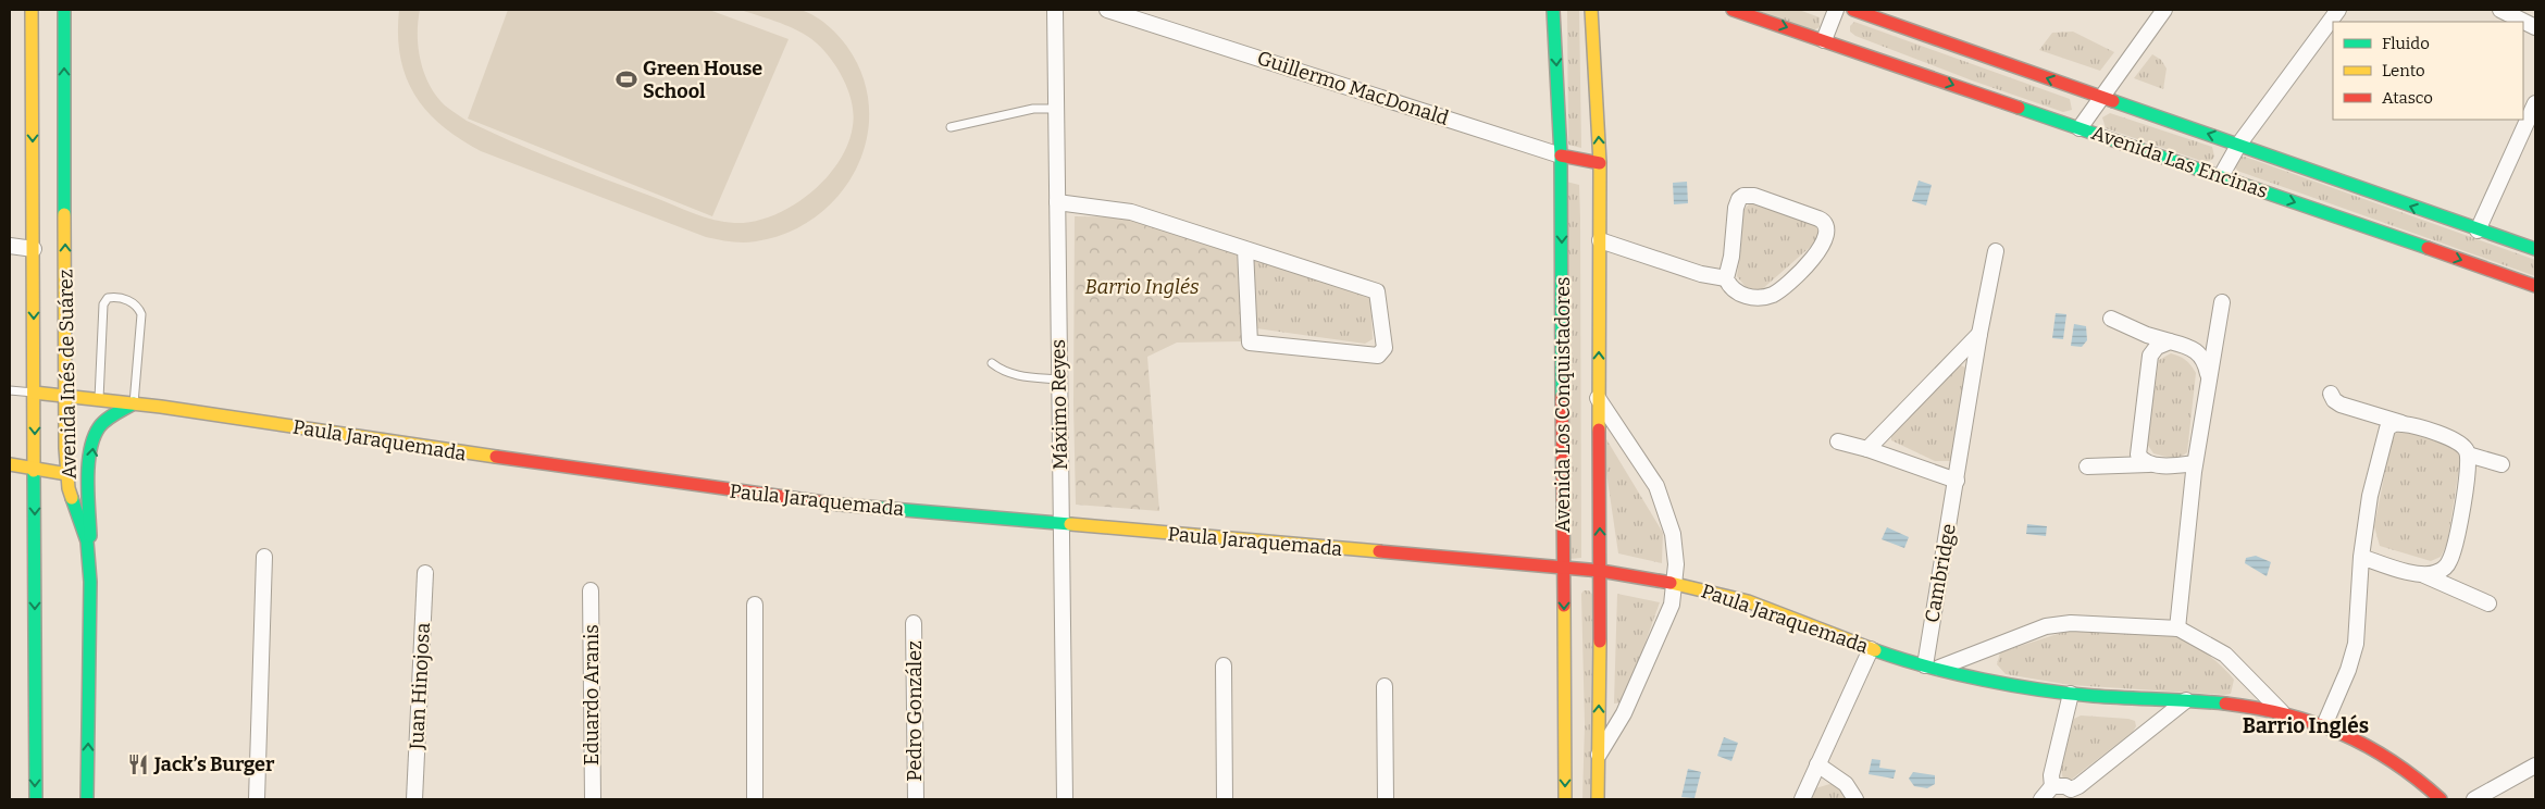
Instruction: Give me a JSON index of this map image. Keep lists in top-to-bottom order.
{
  "streets": {
    "street": [
      "Guillermo MacDonald",
      "Avenida Las Encinas",
      "Avenida Inés de Suárez",
      "Máximo Reyes",
      "Avenida Los Conquistadores",
      "Paula Jaraquemada",
      "Cambridge",
      "Juan Hinojosa",
      "Eduardo Aranis",
      "Pedro González"
    ]
  },
  "crossings": [
    ["Guillermo MacDonald", "Avenida Los Conquistadores"],
    ["Avenida Inés de Suárez", "Paula Jaraquemada"],
    ["Máximo Reyes", "Paula Jaraquemada"],
    ["Avenida Los Conquistadores", "Paula Jaraquemada"],
    ["Paula Jaraquemada", "Cambridge"]
  ],
  "districts": ["Barrio Inglés"],
  "parks": ["Barrio Inglés"],
  "places": {
    "sports": ["Green House School"],
    "restaurant": ["Jack’s Burger"]
  },
  "legend": ["Fluido", "Lento", "Atasco"]
}
